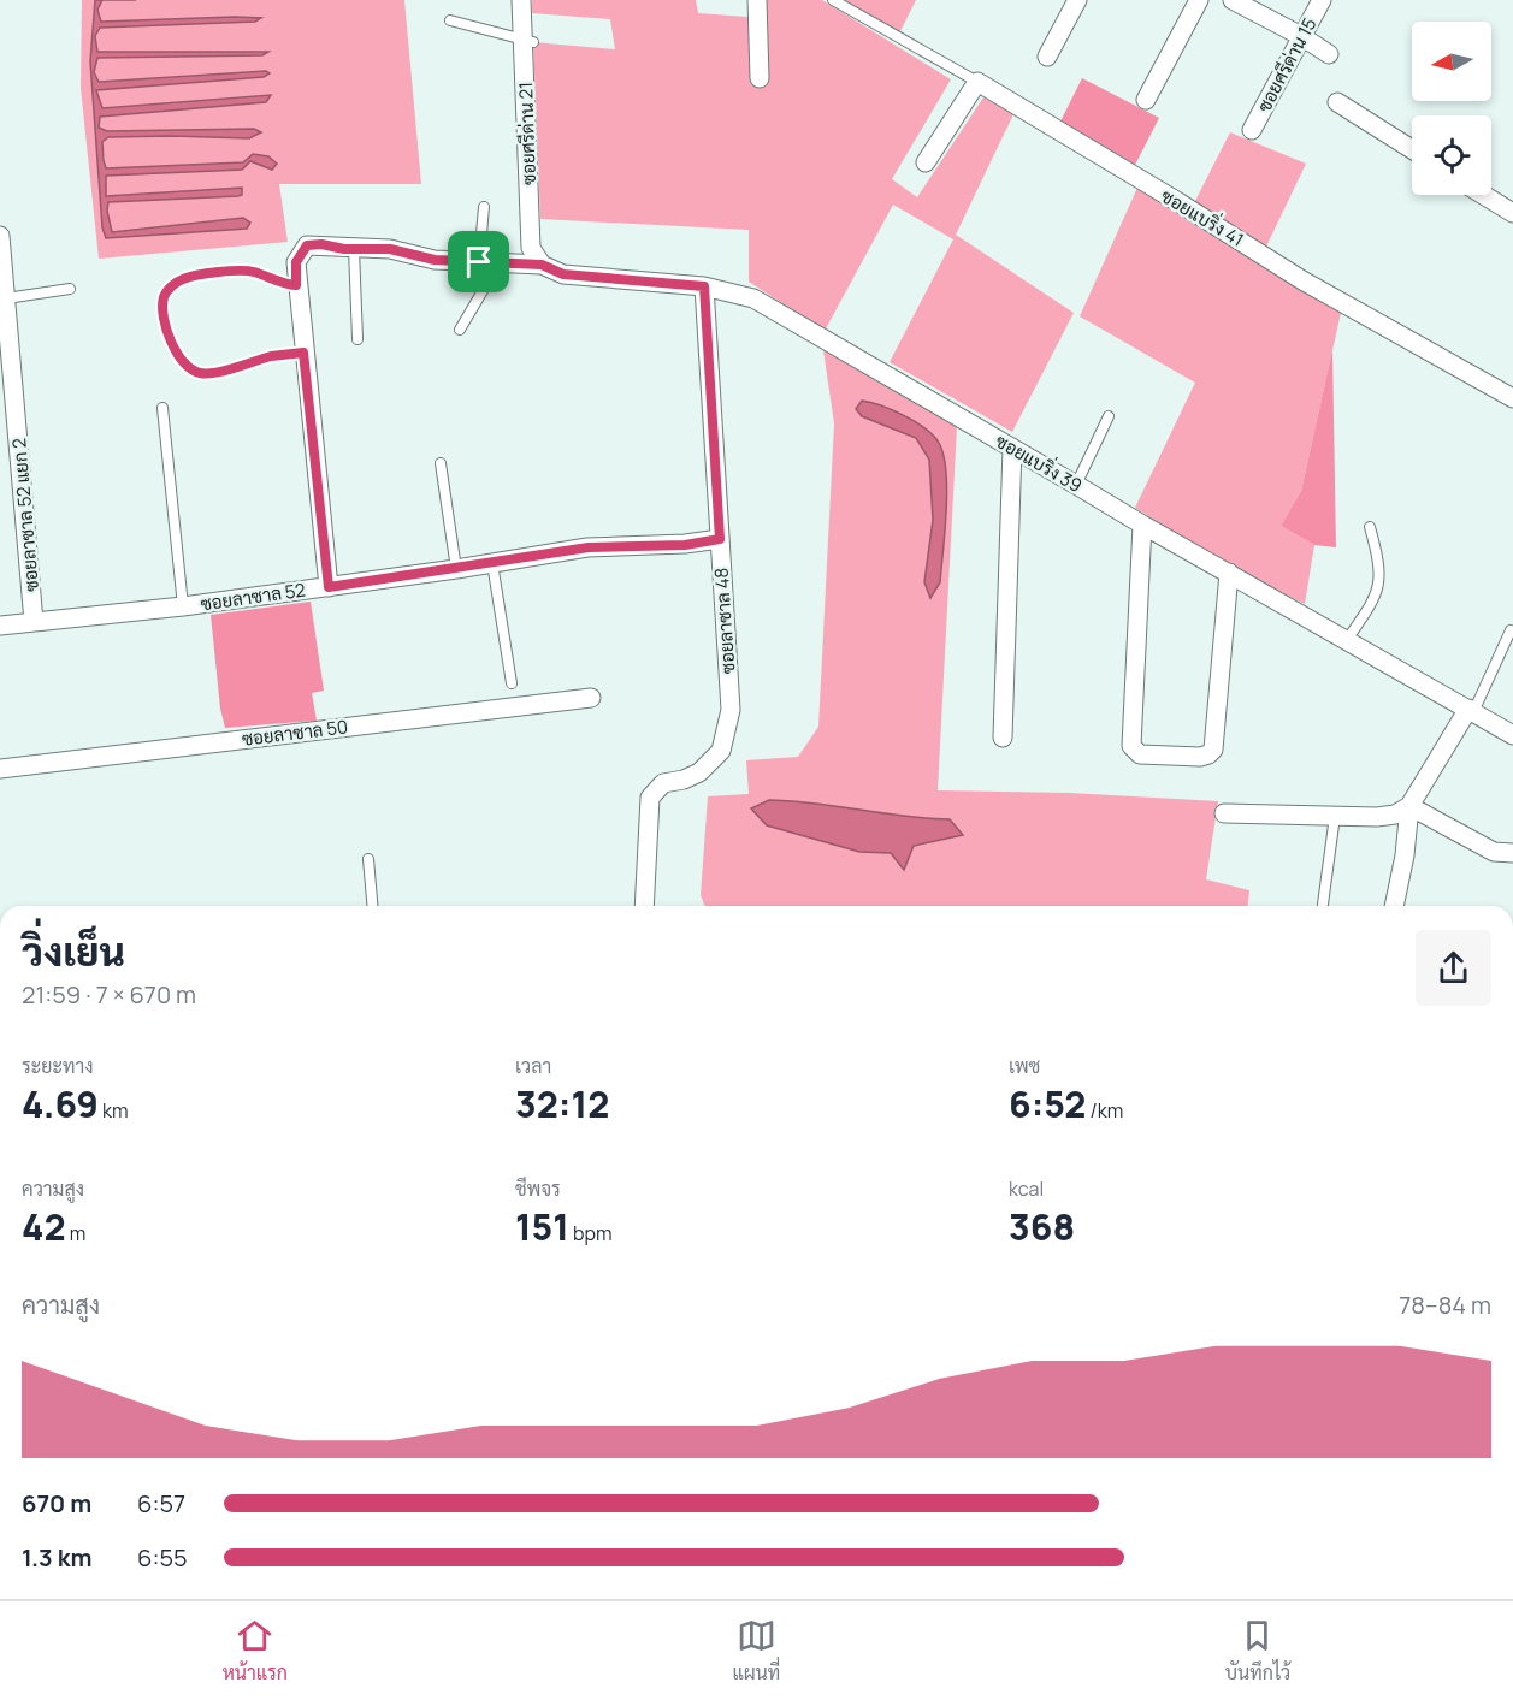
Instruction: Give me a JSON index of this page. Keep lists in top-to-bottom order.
{
  "streets": {
    "street": [
      "ซอยศรีด่าน 15",
      "ซอยศรีด่าน 21",
      "ซอยแบริ่ง 41",
      "ซอยแบริ่ง 39",
      "ซอยลาซาล 52 แยก 2",
      "ซอยลาซาล 52",
      "ซอยลาซาล 48",
      "ซอยลาซาล 50"
    ]
  },
  "crossings": [
    ["ซอยศรีด่าน 21", "ซอยแบริ่ง 39"],
    ["ซอยแบริ่ง 39", "ซอยลาซาล 48"],
    ["ซอยลาซาล 52 แยก 2", "ซอยลาซาล 52"],
    ["ซอยลาซาล 52", "ซอยลาซาล 48"]
  ],
  "north": "left",
  "page": {
    "heading": ["วิ่งเย็น", "21:59 · 7 × 670 m"],
    "stats": [
      ["ระยะทาง", "4.69 km"],
      ["เวลา", "32:12"],
      ["เพซ", "6:52 /km"],
      ["ความสูง", "42 m"],
      ["ชีพจร", "151 bpm"],
      ["kcal", "368"]
    ],
    "chart": ["ความสูง", "78–84 m"],
    "list": [
      {
        "name": "670 m",
        "note": "6:57"
      },
      {
        "name": "1.3 km",
        "note": "6:55"
      }
    ],
    "tabs": ["หน้าแรก", "แผนที่", "บันทึกไว้"]
  }
}
